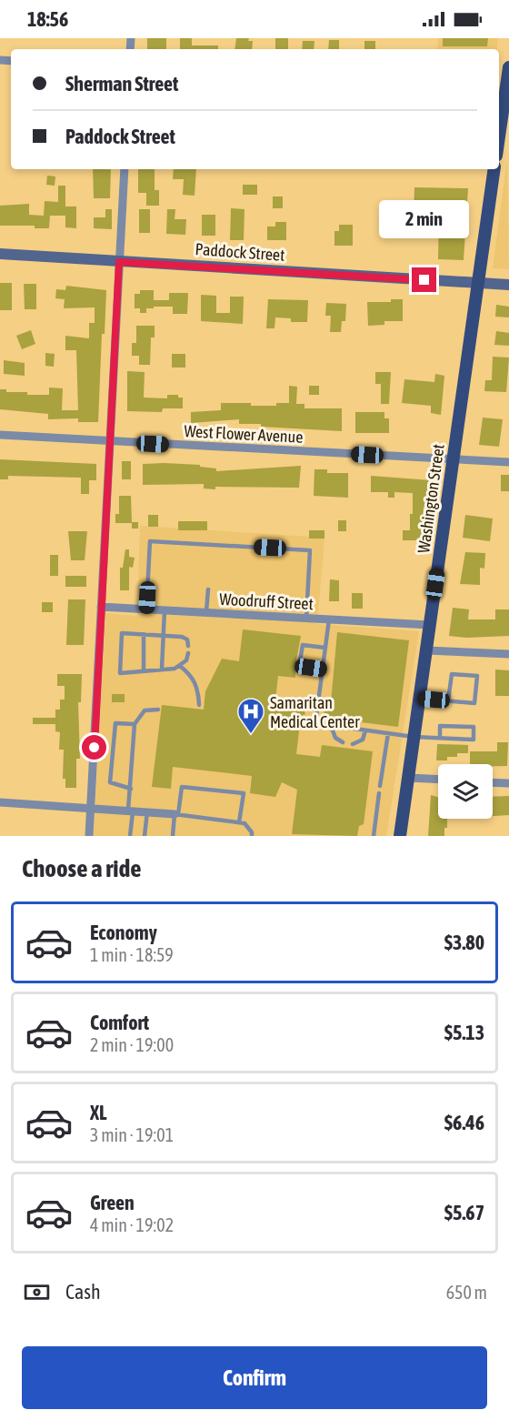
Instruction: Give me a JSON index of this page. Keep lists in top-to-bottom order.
{
  "streets": {
    "main road": ["Paddock Street", "Washington Street"],
    "street": ["West Flower Avenue", "Woodruff Street"]
  },
  "crossings": [
    ["Paddock Street", "Washington Street"],
    ["West Flower Avenue", "Washington Street"],
    ["Washington Street", "Woodruff Street"]
  ],
  "places": {
    "hospital": ["Samaritan Medical Center"]
  },
  "page": {
    "status": "18:56",
    "banner": ["Sherman Street", "Paddock Street"],
    "bubble": "2 min",
    "heading": "Choose a ride",
    "list": [
      {
        "name": "Economy",
        "note": "1 min · 18:59",
        "value": "$3.80"
      },
      {
        "name": "Comfort",
        "note": "2 min · 19:00",
        "value": "$5.13"
      },
      {
        "name": "XL",
        "note": "3 min · 19:01",
        "value": "$6.46"
      },
      {
        "name": "Green",
        "note": "4 min · 19:02",
        "value": "$5.67"
      }
    ],
    "pay": ["Cash", "650 m"],
    "buttons": "Confirm"
  }
}
